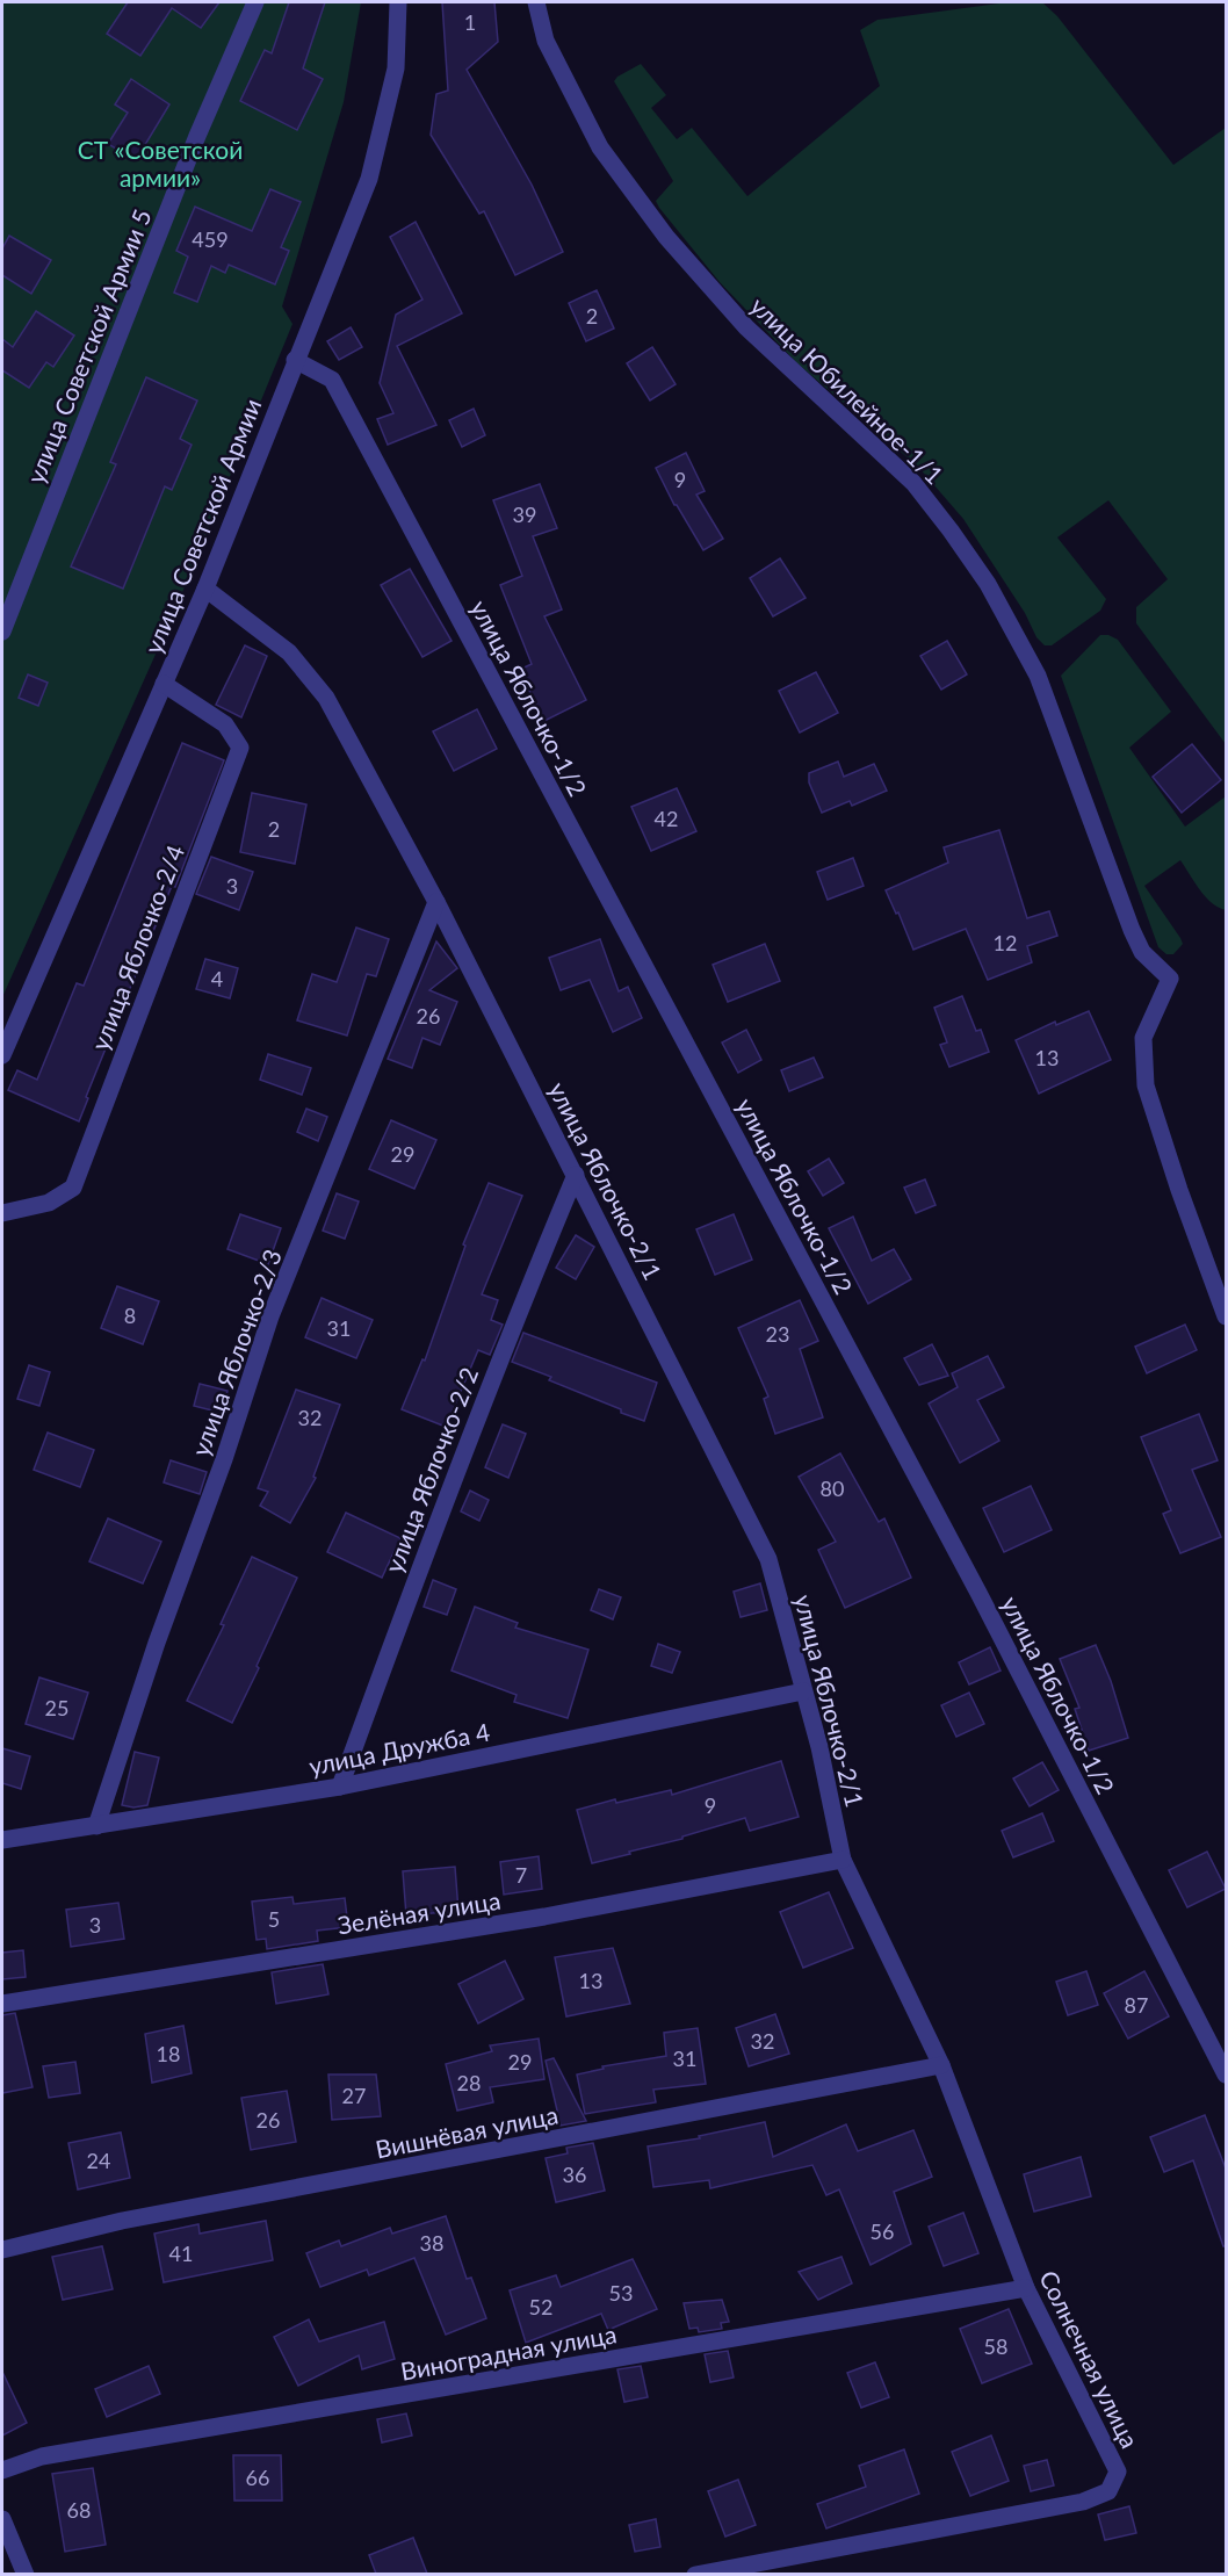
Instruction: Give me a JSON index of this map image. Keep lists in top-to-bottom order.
{
  "streets": {
    "street": [
      "улица Советской Армии 5",
      "улица Юбилейное-1/1",
      "улица Советской Армии",
      "улица Яблочко-1/2",
      "улица Яблочко-2/4",
      "улица Яблочко-2/1",
      "улица Яблочко-2/3",
      "улица Яблочко-2/2",
      "улица Дружба 4",
      "Зелёная улица",
      "Вишнёвая улица",
      "Виноградная улица",
      "Солнечная улица"
    ]
  },
  "crossings": [
    ["улица Советской Армии", "улица Яблочко-1/2"],
    ["улица Советской Армии", "улица Яблочко-2/4"],
    ["улица Советской Армии", "улица Яблочко-2/1"],
    ["улица Яблочко-2/1", "улица Яблочко-2/3"],
    ["улица Яблочко-2/1", "улица Яблочко-2/2"],
    ["улица Яблочко-2/1", "улица Дружба 4"],
    ["улица Яблочко-2/1", "Зелёная улица"],
    ["улица Яблочко-2/1", "Солнечная улица"],
    ["улица Яблочко-2/3", "улица Дружба 4"],
    ["улица Яблочко-2/2", "улица Дружба 4"],
    ["Зелёная улица", "Солнечная улица"],
    ["Вишнёвая улица", "Солнечная улица"],
    ["Виноградная улица", "Солнечная улица"]
  ],
  "parks": ["СТ «Советской армии»"],
  "house_numbers": [
    "1",
    "459",
    "2",
    "9",
    "39",
    "42",
    "2",
    "3",
    "12",
    "4",
    "26",
    "13",
    "29",
    "8",
    "31",
    "23",
    "32",
    "80",
    "25",
    "9",
    "7",
    "5",
    "3",
    "13",
    "87",
    "32",
    "18",
    "31",
    "29",
    "28",
    "27",
    "26",
    "24",
    "36",
    "56",
    "38",
    "41",
    "53",
    "52",
    "58",
    "66",
    "68"
  ]
}
